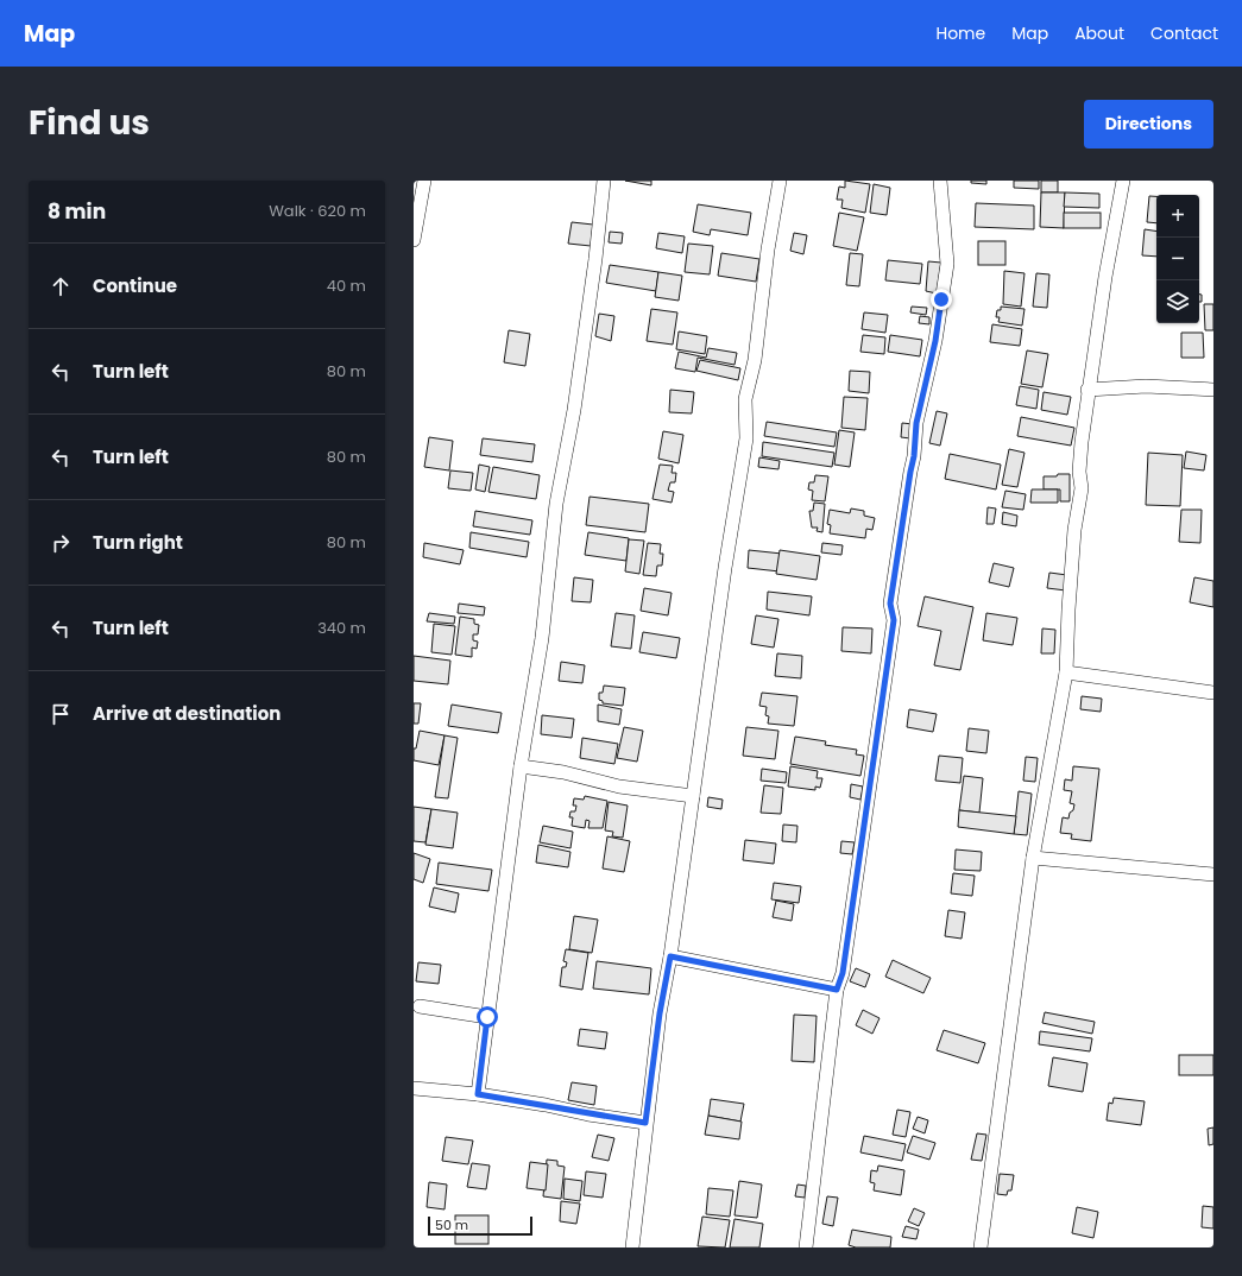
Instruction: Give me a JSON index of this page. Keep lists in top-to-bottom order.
{
  "scale_bar": "50 m",
  "page": {
    "header": "Map",
    "nav": [
      "Home",
      "Map",
      "About",
      "Contact"
    ],
    "title": "Find us",
    "buttons": "Directions",
    "heading": ["8 min", "Walk · 620 m"],
    "map_buttons": ["+", "−"],
    "list": [
      ["Continue", "40 m"],
      ["Turn left", "80 m"],
      ["Turn left", "80 m"],
      ["Turn right", "80 m"],
      ["Turn left", "340 m"],
      "Arrive at destination"
    ],
    "scale": "50 m"
  }
}
